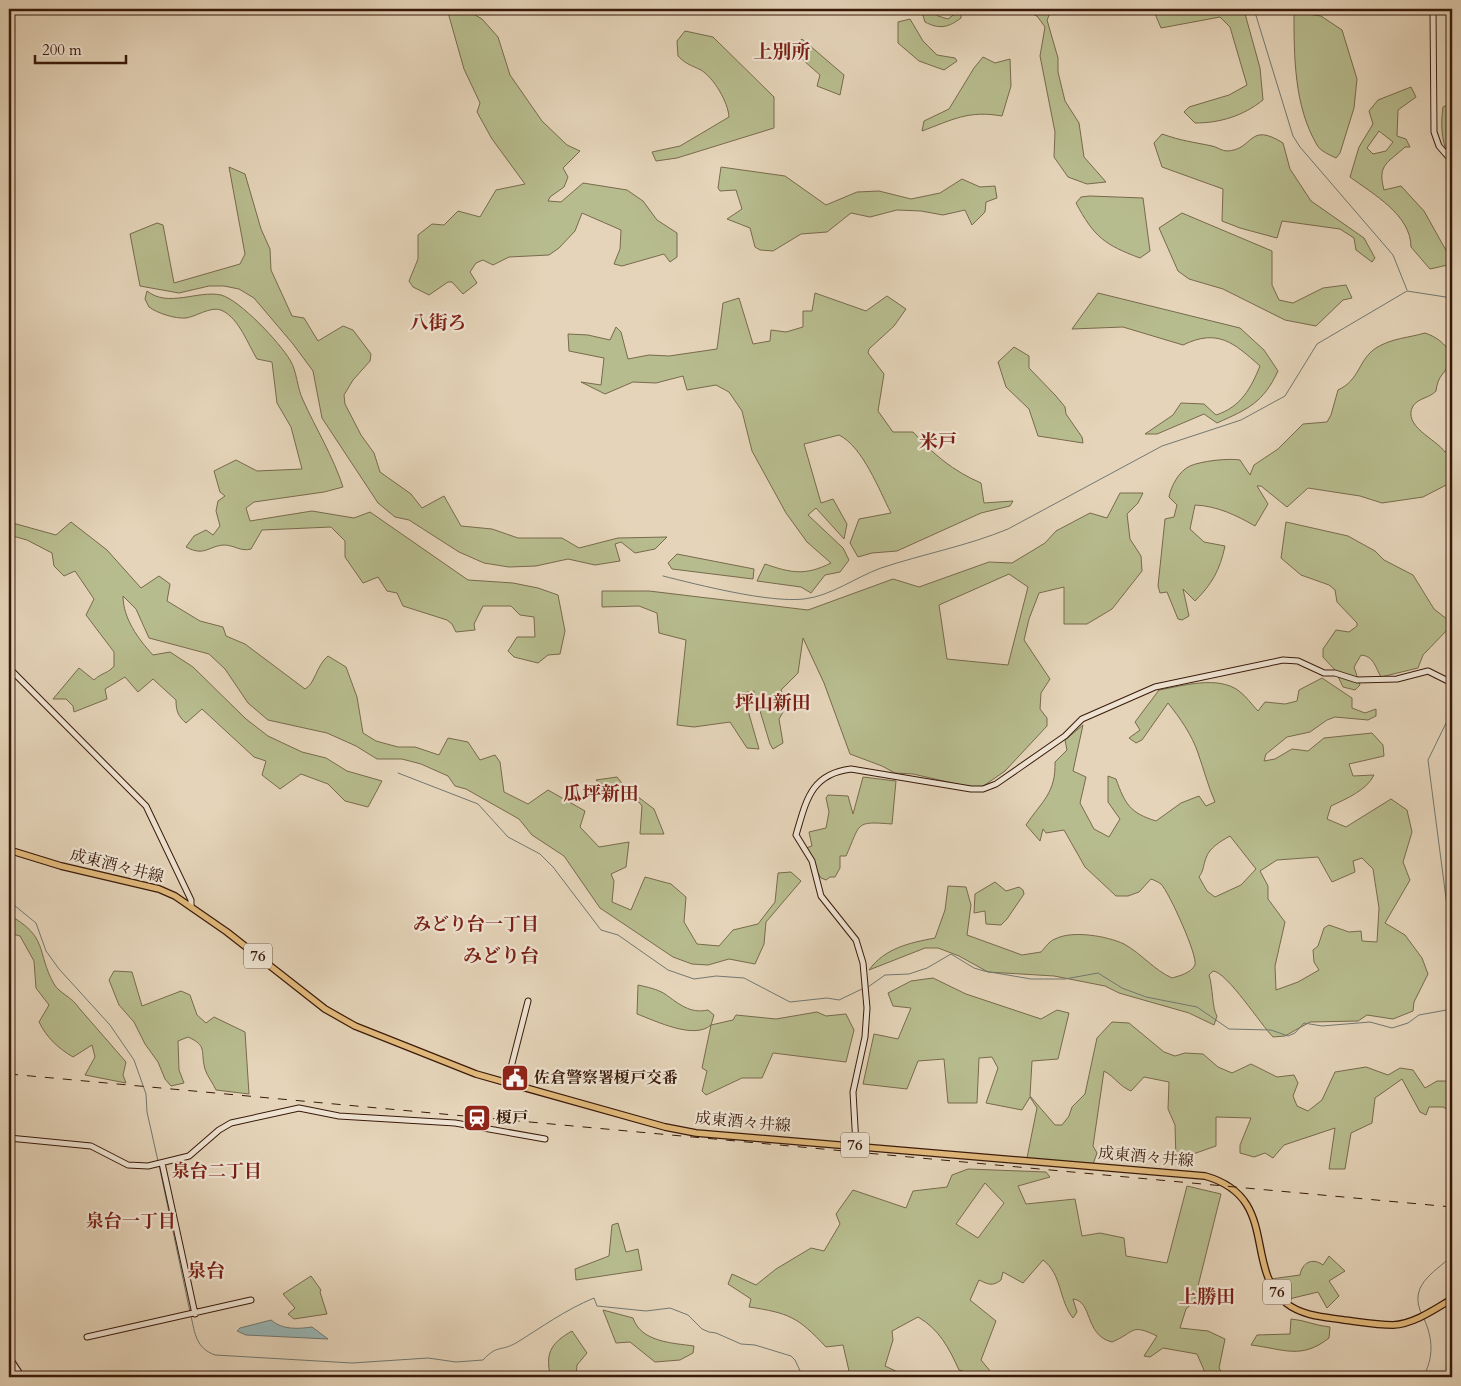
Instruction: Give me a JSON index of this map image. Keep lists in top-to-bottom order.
{
  "streets": {
    "main road": ["成東酒々井線", "76"]
  },
  "districts": [
    "上別所",
    "八街ろ",
    "米戸",
    "坪山新田",
    "瓜坪新田",
    "みどり台一丁目",
    "みどり台",
    "泉台二丁目",
    "泉台一丁目",
    "泉台",
    "上勝田"
  ],
  "places": {
    "public building": ["佐倉警察署榎戸交番"],
    "station": ["榎戸"]
  },
  "scale_bar": "200 m"
}
